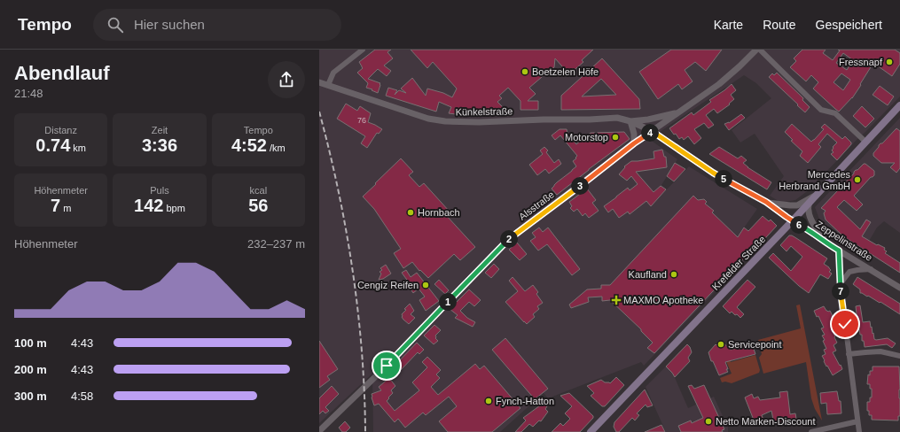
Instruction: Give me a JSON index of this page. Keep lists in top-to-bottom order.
{
  "streets": {
    "main road": ["Krefelder Straße"],
    "street": ["Künkelstraße", "Alsstraße", "Zeppelinstraße"]
  },
  "crossings": [
    ["Künkelstraße", "Alsstraße"],
    ["Künkelstraße", "Zeppelinstraße"],
    ["Alsstraße", "Zeppelinstraße"],
    ["Zeppelinstraße", "Krefelder Straße"]
  ],
  "places": {
    "other": [
      "Fressnapf",
      "Boetzelen Höfe",
      "Motorstop",
      "Mercedes Herbrand GmbH",
      "Hornbach",
      "Kaufland",
      "Cengiz Reifen",
      "Servicepoint",
      "Fynch-Hatton",
      "Netto Marken-Discount"
    ],
    "health": ["MAXMO Apotheke"]
  },
  "house_numbers": ["76"],
  "page": {
    "header": "Tempo",
    "search": "Hier suchen",
    "nav": ["Karte", "Route", "Gespeichert"],
    "heading": ["Abendlauf", "21:48"],
    "stats": [
      ["Distanz", "0.74 km"],
      ["Zeit", "3:36"],
      ["Tempo", "4:52 /km"],
      ["Höhenmeter", "7 m"],
      ["Puls", "142 bpm"],
      ["kcal", "56"]
    ],
    "pins": [
      "4",
      "5",
      "3",
      "6",
      "2",
      "7",
      "1"
    ],
    "chart": ["Höhenmeter", "232–237 m"],
    "list": [
      {
        "name": "100 m",
        "note": "4:43"
      },
      {
        "name": "200 m",
        "note": "4:43"
      },
      {
        "name": "300 m",
        "note": "4:58"
      }
    ]
  }
}
